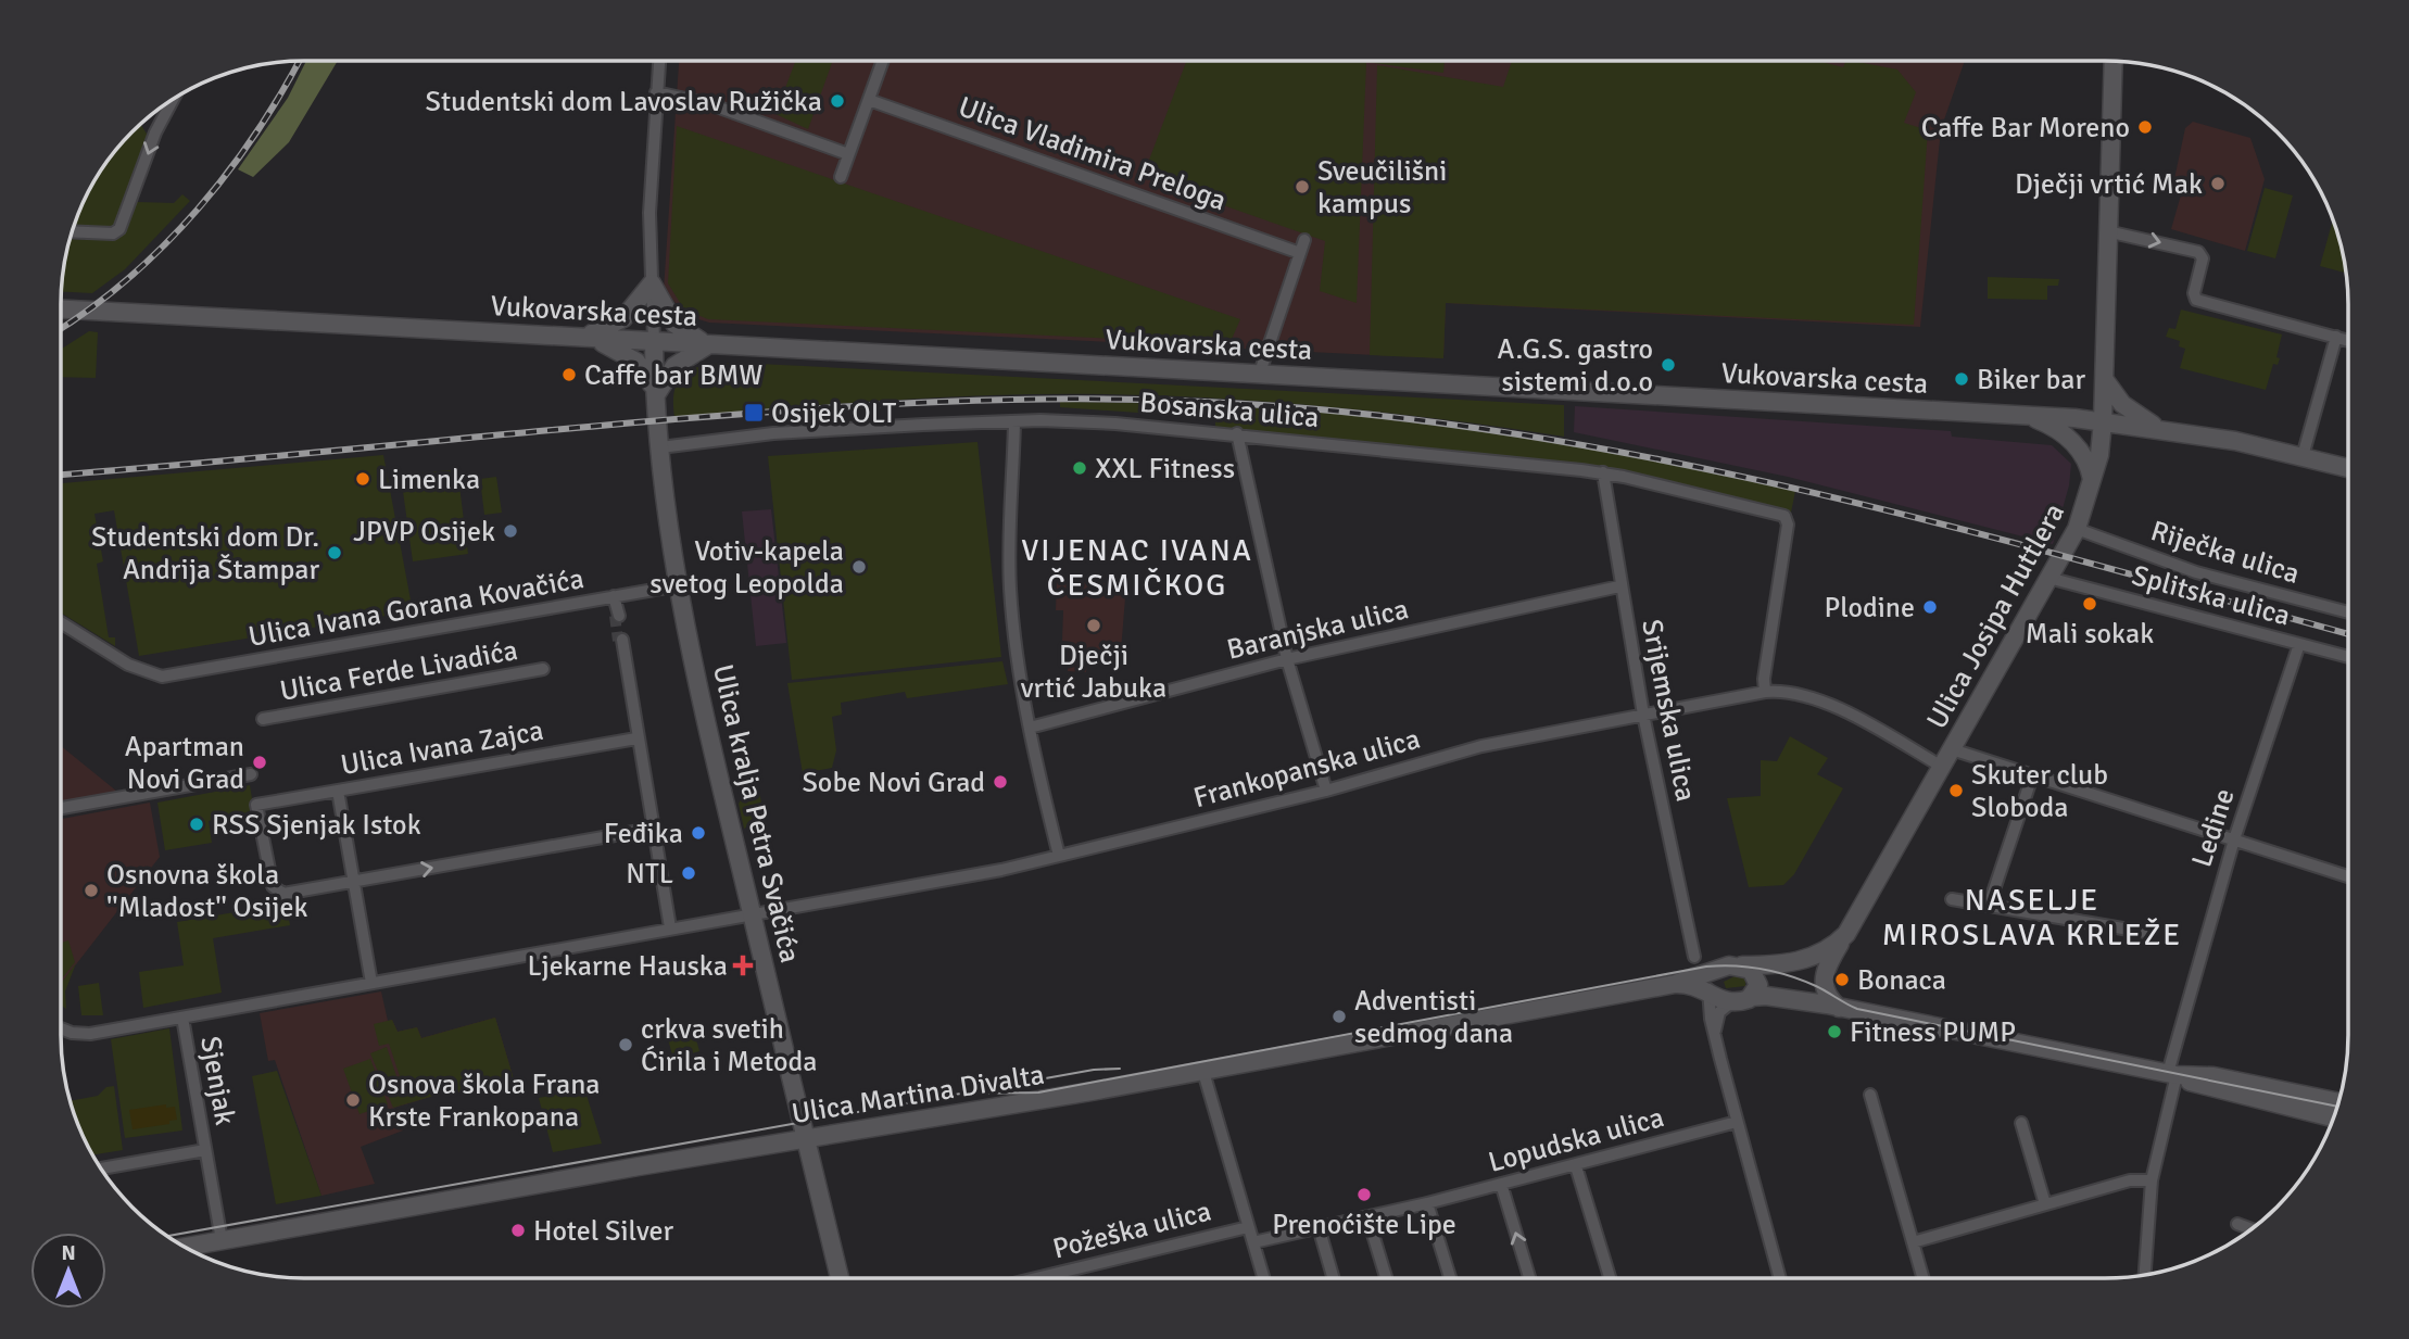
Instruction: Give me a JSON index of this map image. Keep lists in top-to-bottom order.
{
  "streets": {
    "main road": [
      "Vukovarska cesta",
      "Ulica Josipa Huttlera",
      "Ulica kralja Petra Svačića",
      "Ulica Martina Divalta"
    ],
    "street": [
      "Ulica Vladimira Preloga",
      "Bosanska ulica",
      "Riječka ulica",
      "Splitska ulica",
      "Ulica Ivana Gorana Kovačića",
      "Baranjska ulica",
      "Ulica Ferde Livadića",
      "Srijemska ulica",
      "Ulica Ivana Zajca",
      "Frankopanska ulica",
      "Ledine",
      "Sjenjak",
      "Lopudska ulica",
      "Požeška ulica"
    ]
  },
  "crossings": [
    ["Vukovarska cesta", "Ulica Josipa Huttlera"],
    ["Vukovarska cesta", "Ulica kralja Petra Svačića"],
    ["Bosanska ulica", "Srijemska ulica"],
    ["Bosanska ulica", "Frankopanska ulica"],
    ["Bosanska ulica", "Ulica kralja Petra Svačića"],
    ["Riječka ulica", "Ulica Josipa Huttlera"],
    ["Splitska ulica", "Ulica Josipa Huttlera"],
    ["Splitska ulica", "Ledine"],
    ["Ulica Ivana Gorana Kovačića", "Ulica kralja Petra Svačića"],
    ["Ulica Josipa Huttlera", "Frankopanska ulica"],
    ["Ulica Josipa Huttlera", "Ulica Martina Divalta"],
    ["Baranjska ulica", "Srijemska ulica"],
    ["Srijemska ulica", "Frankopanska ulica"],
    ["Frankopanska ulica", "Ulica kralja Petra Svačića"],
    ["Frankopanska ulica", "Sjenjak"],
    ["Ulica kralja Petra Svačića", "Ulica Martina Divalta"],
    ["Sjenjak", "Ulica Martina Divalta"]
  ],
  "districts": ["VIJENAC IVANA ČESMIČKOG", "NASELJE MIROSLAVA KRLEŽE"],
  "places": {
    "other": [
      "Studentski dom Lavoslav Ružička",
      "Caffe Bar Moreno",
      "Dječji vrtić Mak",
      "Sveučilišni kampus",
      "A.G.S. gastro sistemi d.o.o",
      "Caffe bar BMW",
      "Biker bar",
      "XXL Fitness",
      "Limenka",
      "JPVP Osijek",
      "Studentski dom Dr. Andrija Štampar",
      "Votiv-kapela svetog Leopolda",
      "Mali sokak",
      "Plodine",
      "Dječji vrtić Jabuka",
      "Apartman Novi Grad",
      "Sobe Novi Grad",
      "Skuter club Sloboda",
      "RSS Sjenjak Istok",
      "Feđika",
      "NTL",
      "Osnovna škola ''Mladost'' Osijek",
      "Bonaca",
      "Adventisti sedmog dana",
      "Fitness PUMP",
      "crkva svetih Ćirila i Metoda",
      "Osnova škola Frana Krste Frankopana",
      "Prenoćište Lipe",
      "Hotel Silver"
    ],
    "transit": ["Osijek OLT"],
    "health": ["Ljekarne Hauska"]
  },
  "north": "top"
}
